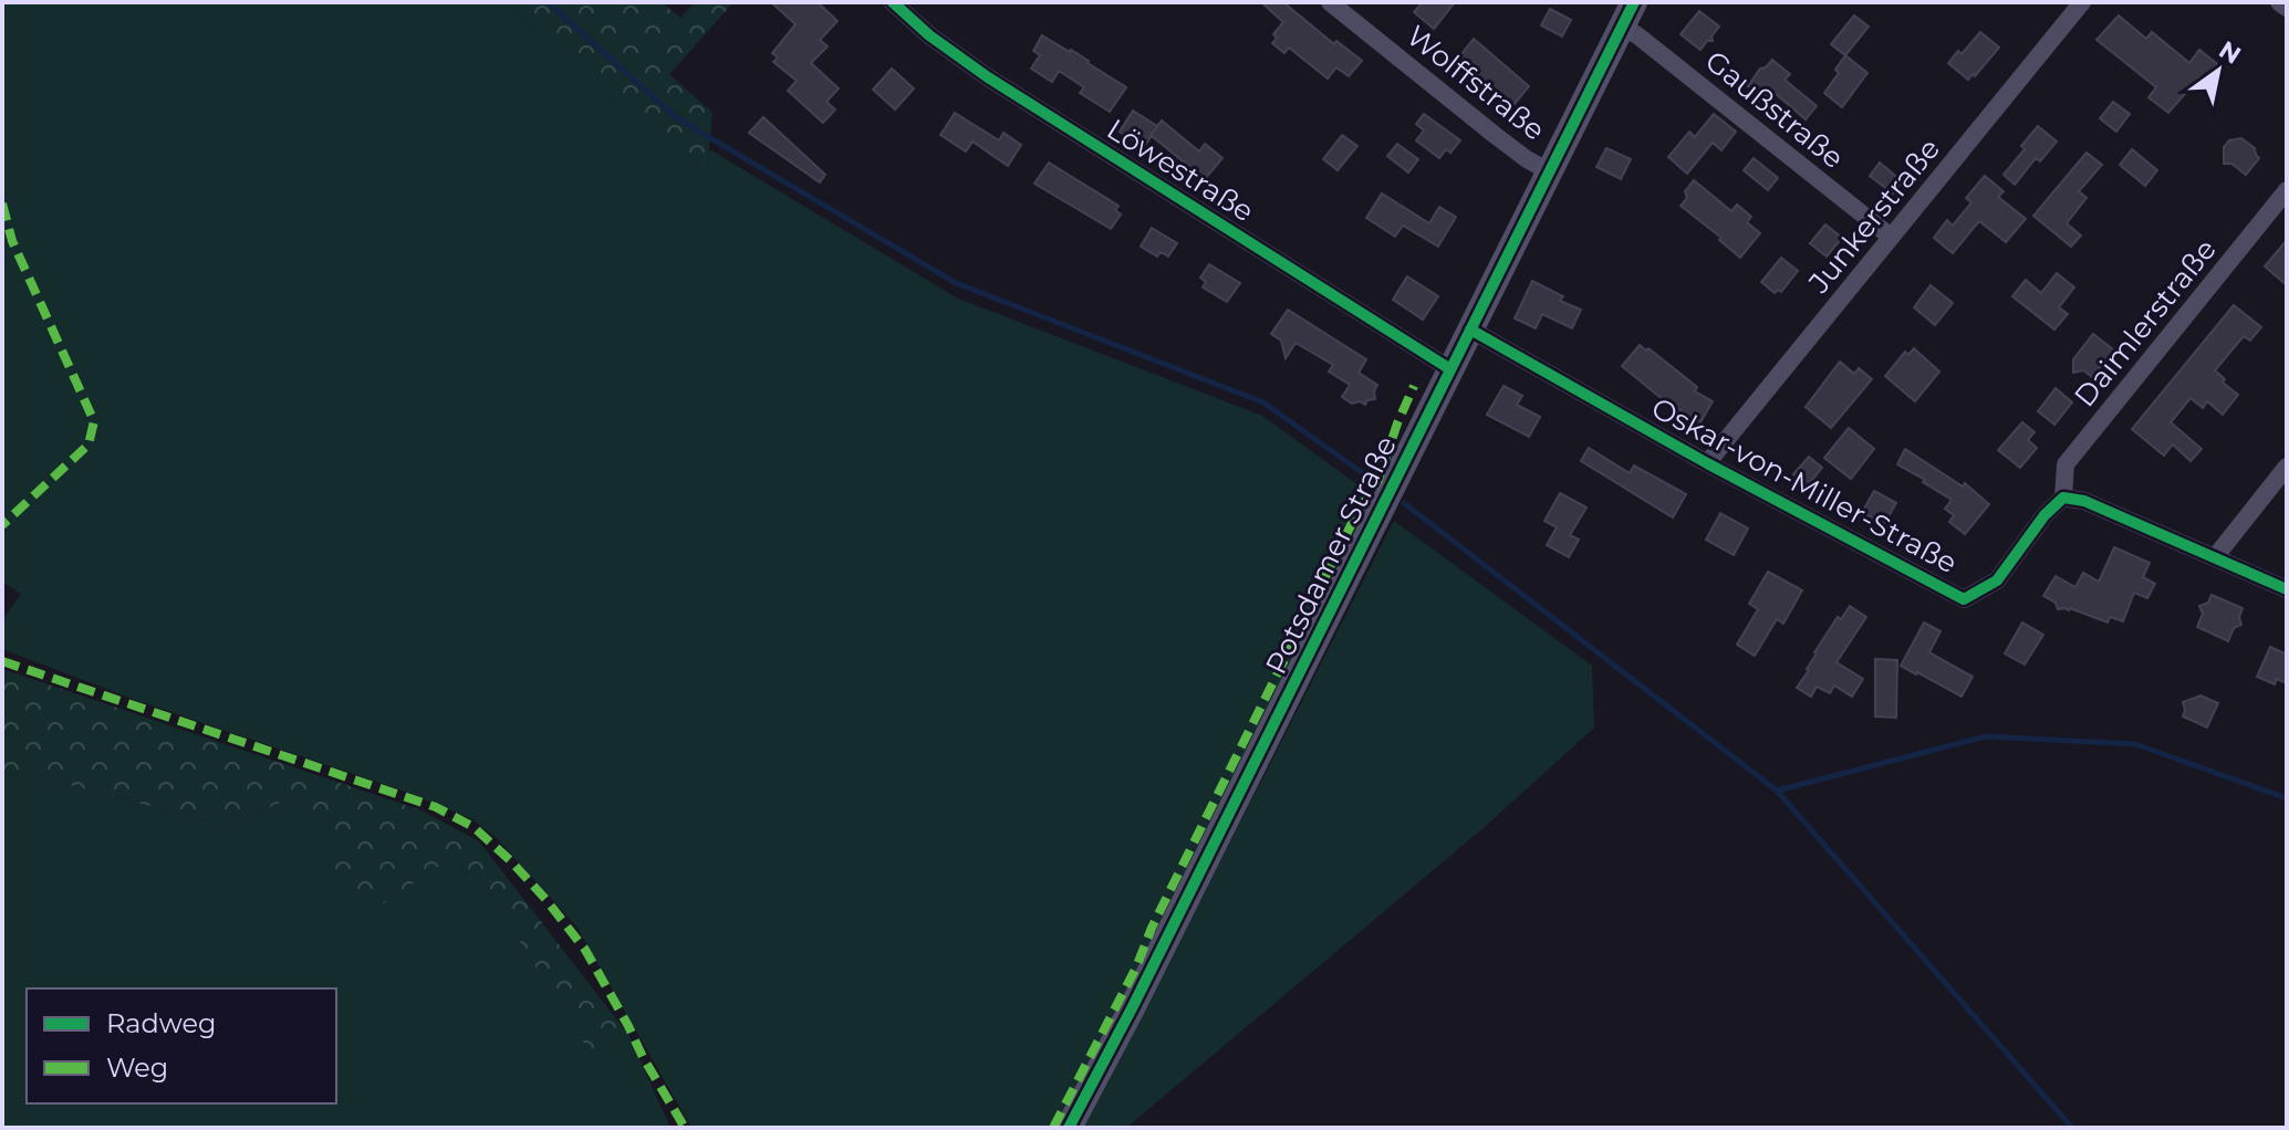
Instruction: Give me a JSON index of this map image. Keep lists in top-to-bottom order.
{
  "streets": {
    "street": [
      "Wolffstraße",
      "Gaußstraße",
      "Löwestraße",
      "Junkerstraße",
      "Daimlerstraße",
      "Oskar-von-Miller-Straße",
      "Potsdamer Straße"
    ]
  },
  "crossings": [
    ["Wolffstraße", "Potsdamer Straße"],
    ["Gaußstraße", "Junkerstraße"],
    ["Gaußstraße", "Potsdamer Straße"],
    ["Löwestraße", "Potsdamer Straße"],
    ["Junkerstraße", "Oskar-von-Miller-Straße"],
    ["Daimlerstraße", "Oskar-von-Miller-Straße"],
    ["Oskar-von-Miller-Straße", "Potsdamer Straße"]
  ],
  "legend": ["Radweg", "Weg"],
  "north": "top right"
}
